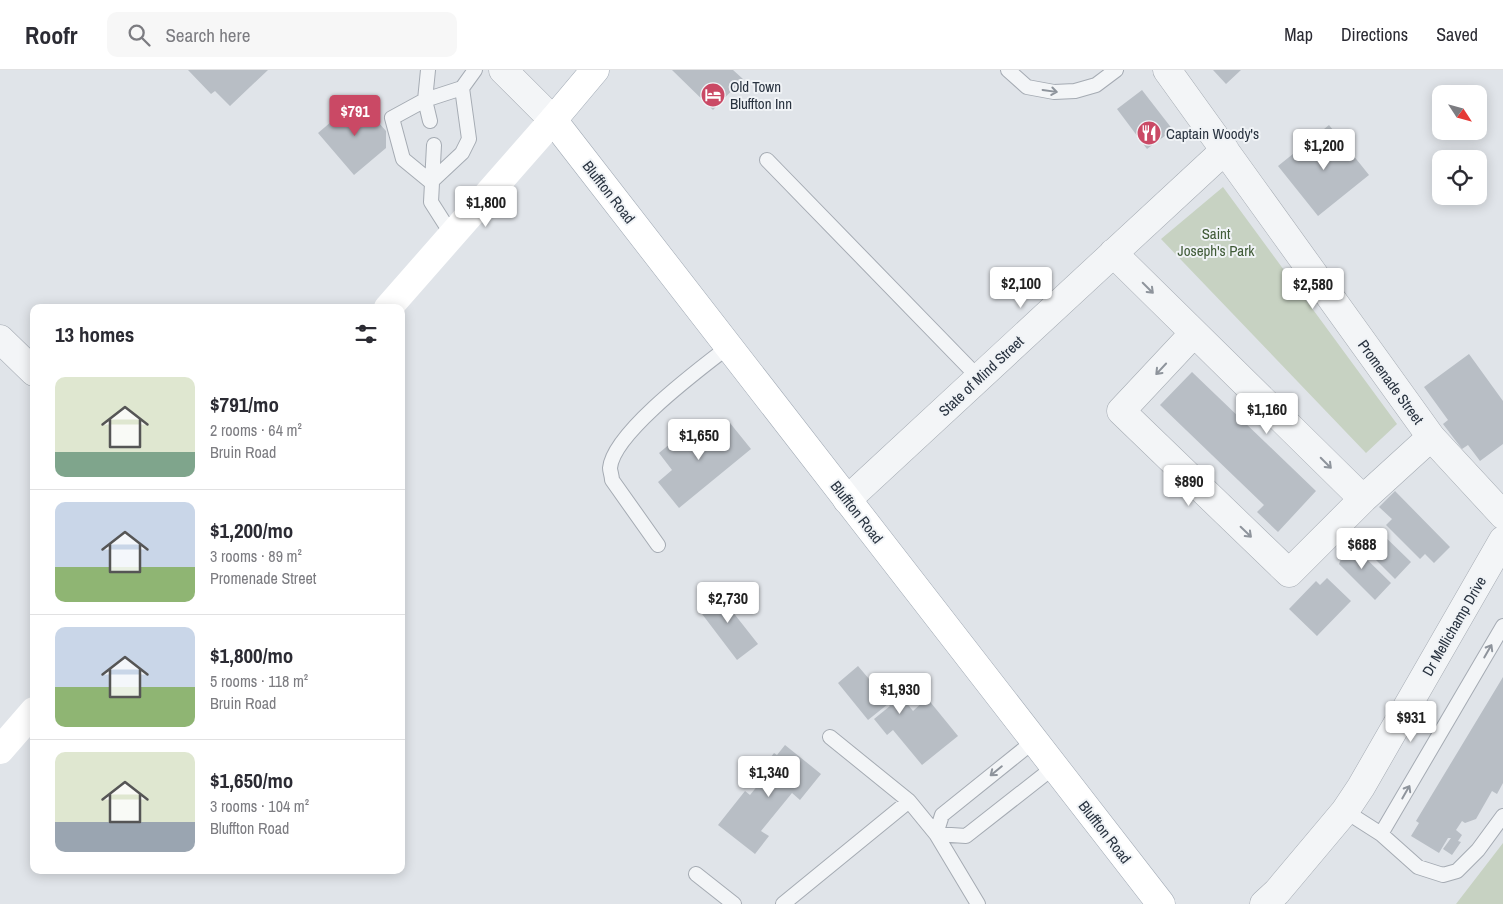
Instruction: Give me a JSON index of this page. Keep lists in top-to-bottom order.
{
  "streets": {
    "main road": ["Bluffton Road"],
    "street": ["State of Mind Street", "Promenade Street", "Dr Mellichamp Drive"]
  },
  "crossings": [
    ["Bluffton Road", "State of Mind Street"],
    ["State of Mind Street", "Promenade Street"]
  ],
  "parks": ["Saint Joseph's Park"],
  "places": {
    "hotel": ["Old Town Bluffton Inn"],
    "restaurant": ["Captain Woody's"]
  },
  "north": "bottom right",
  "page": {
    "header": "Roofr",
    "search": "Search here",
    "nav": ["Map", "Directions", "Saved"],
    "price": [
      "$791",
      "$1,200",
      "$1,800",
      "$2,100",
      "$2,580",
      "$1,160",
      "$1,650",
      "$890",
      "$688",
      "$2,730",
      "$1,930",
      "$931",
      "$1,340"
    ],
    "heading": "13 homes",
    "list": [
      {
        "name": "$791/mo",
        "note": "2 rooms · 64 m² · Bruin Road"
      },
      {
        "name": "$1,200/mo",
        "note": "3 rooms · 89 m² · Promenade Street"
      },
      {
        "name": "$1,800/mo",
        "note": "5 rooms · 118 m² · Bruin Road"
      },
      {
        "name": "$1,650/mo",
        "note": "3 rooms · 104 m² · Bluffton Road"
      }
    ]
  }
}
